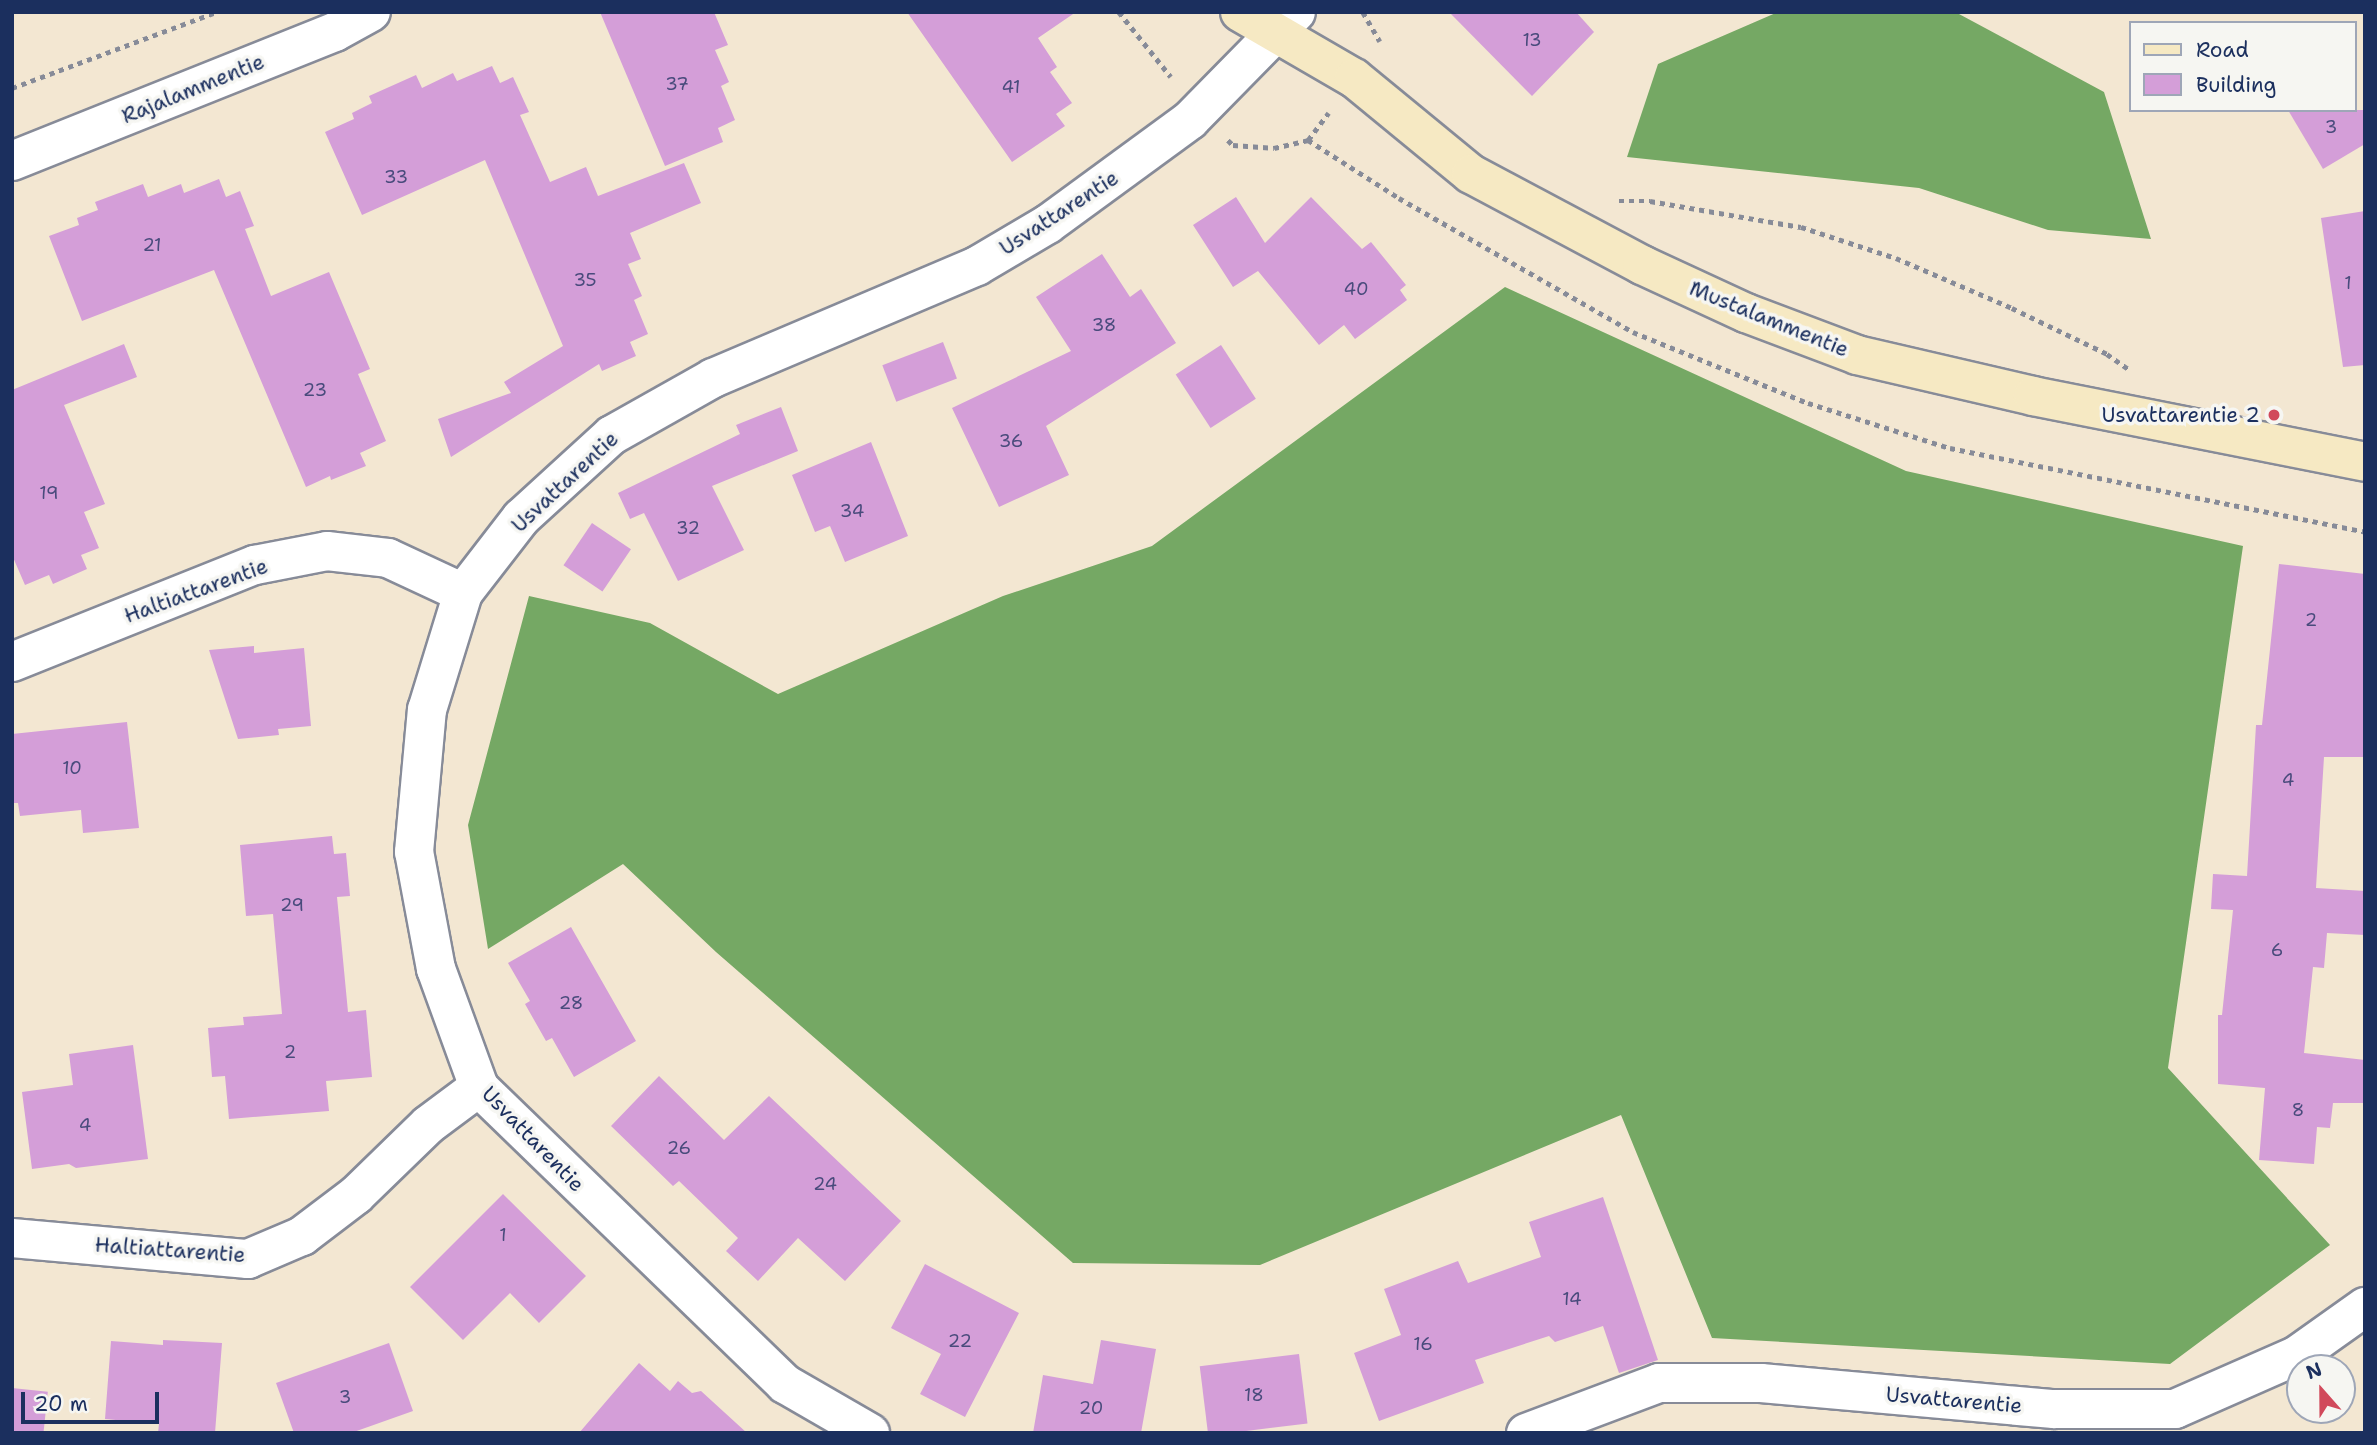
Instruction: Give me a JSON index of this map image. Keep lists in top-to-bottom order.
{
  "streets": {
    "street": [
      "Rajalammentie",
      "Usvattarentie",
      "Mustalammentie",
      "Haltiattarentie"
    ]
  },
  "crossings": [
    ["Usvattarentie", "Mustalammentie"],
    ["Usvattarentie", "Haltiattarentie"]
  ],
  "places": ["Usvattarentie 2"],
  "house_numbers": [
    "13",
    "37",
    "41",
    "3",
    "33",
    "21",
    "35",
    "1",
    "40",
    "38",
    "23",
    "36",
    "19",
    "34",
    "32",
    "2",
    "10",
    "4",
    "29",
    "6",
    "28",
    "2",
    "8",
    "4",
    "26",
    "24",
    "1",
    "14",
    "22",
    "16",
    "18",
    "3",
    "20"
  ],
  "legend": ["Road", "Building"],
  "scale_bar": "20 m",
  "north": "top"
}
